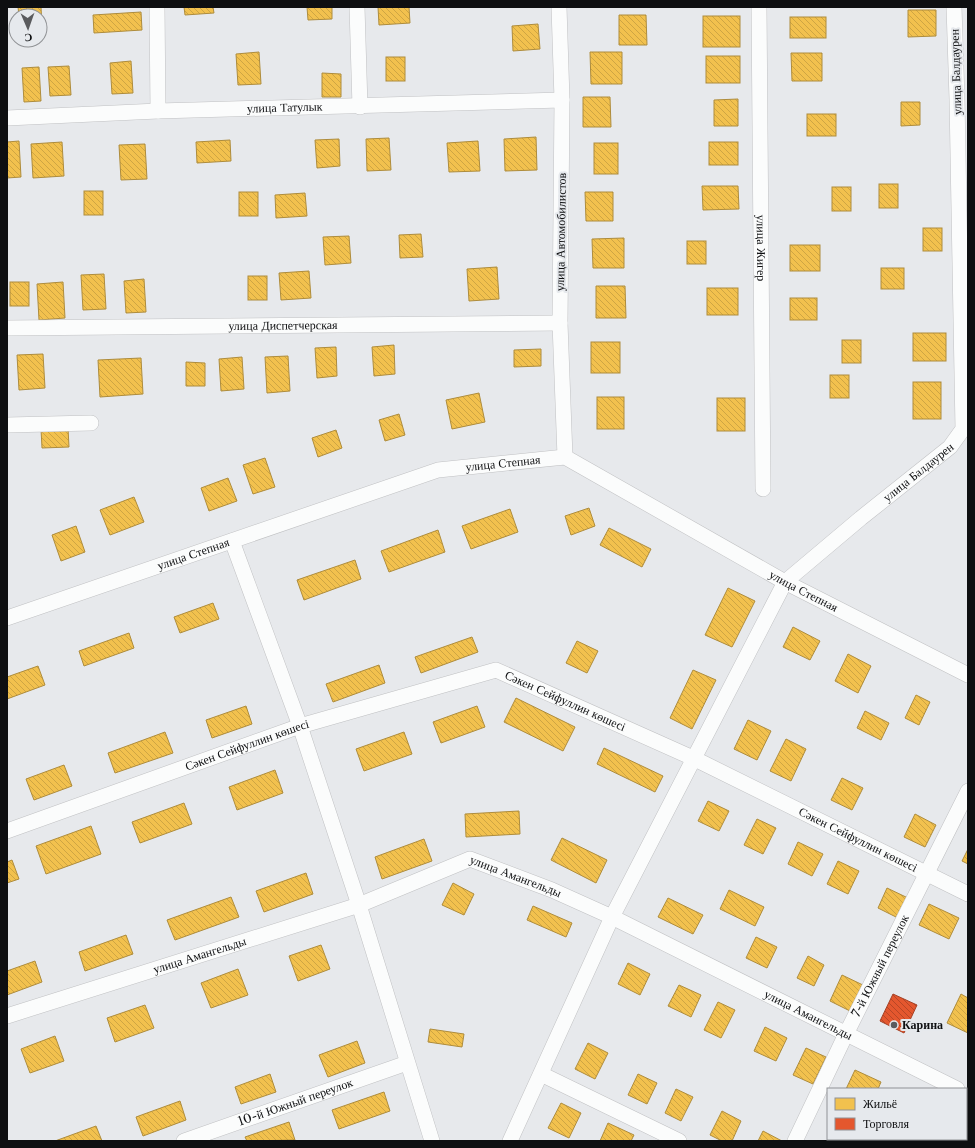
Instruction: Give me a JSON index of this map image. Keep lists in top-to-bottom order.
{
  "streets": {
    "street": [
      "улица Балдаурен",
      "улица Татулык",
      "улица Автомобилистов",
      "улица Жигер",
      "улица Диспетчерская",
      "улица Степная",
      "Сәкен Сейфуллин көшесі",
      "улица Амангельды",
      "7-й Южный переулок",
      "10-й Южный переулок"
    ]
  },
  "crossings": [
    ["улица Балдаурен", "улица Степная"],
    ["улица Татулык", "улица Автомобилистов"],
    ["улица Автомобилистов", "улица Диспетчерская"],
    ["улица Автомобилистов", "улица Степная"],
    ["Сәкен Сейфуллин көшесі", "7-й Южный переулок"],
    ["улица Амангельды", "7-й Южный переулок"]
  ],
  "places": ["Карина"],
  "legend": ["Жильё", "Торговля"],
  "north": "bottom"
}
